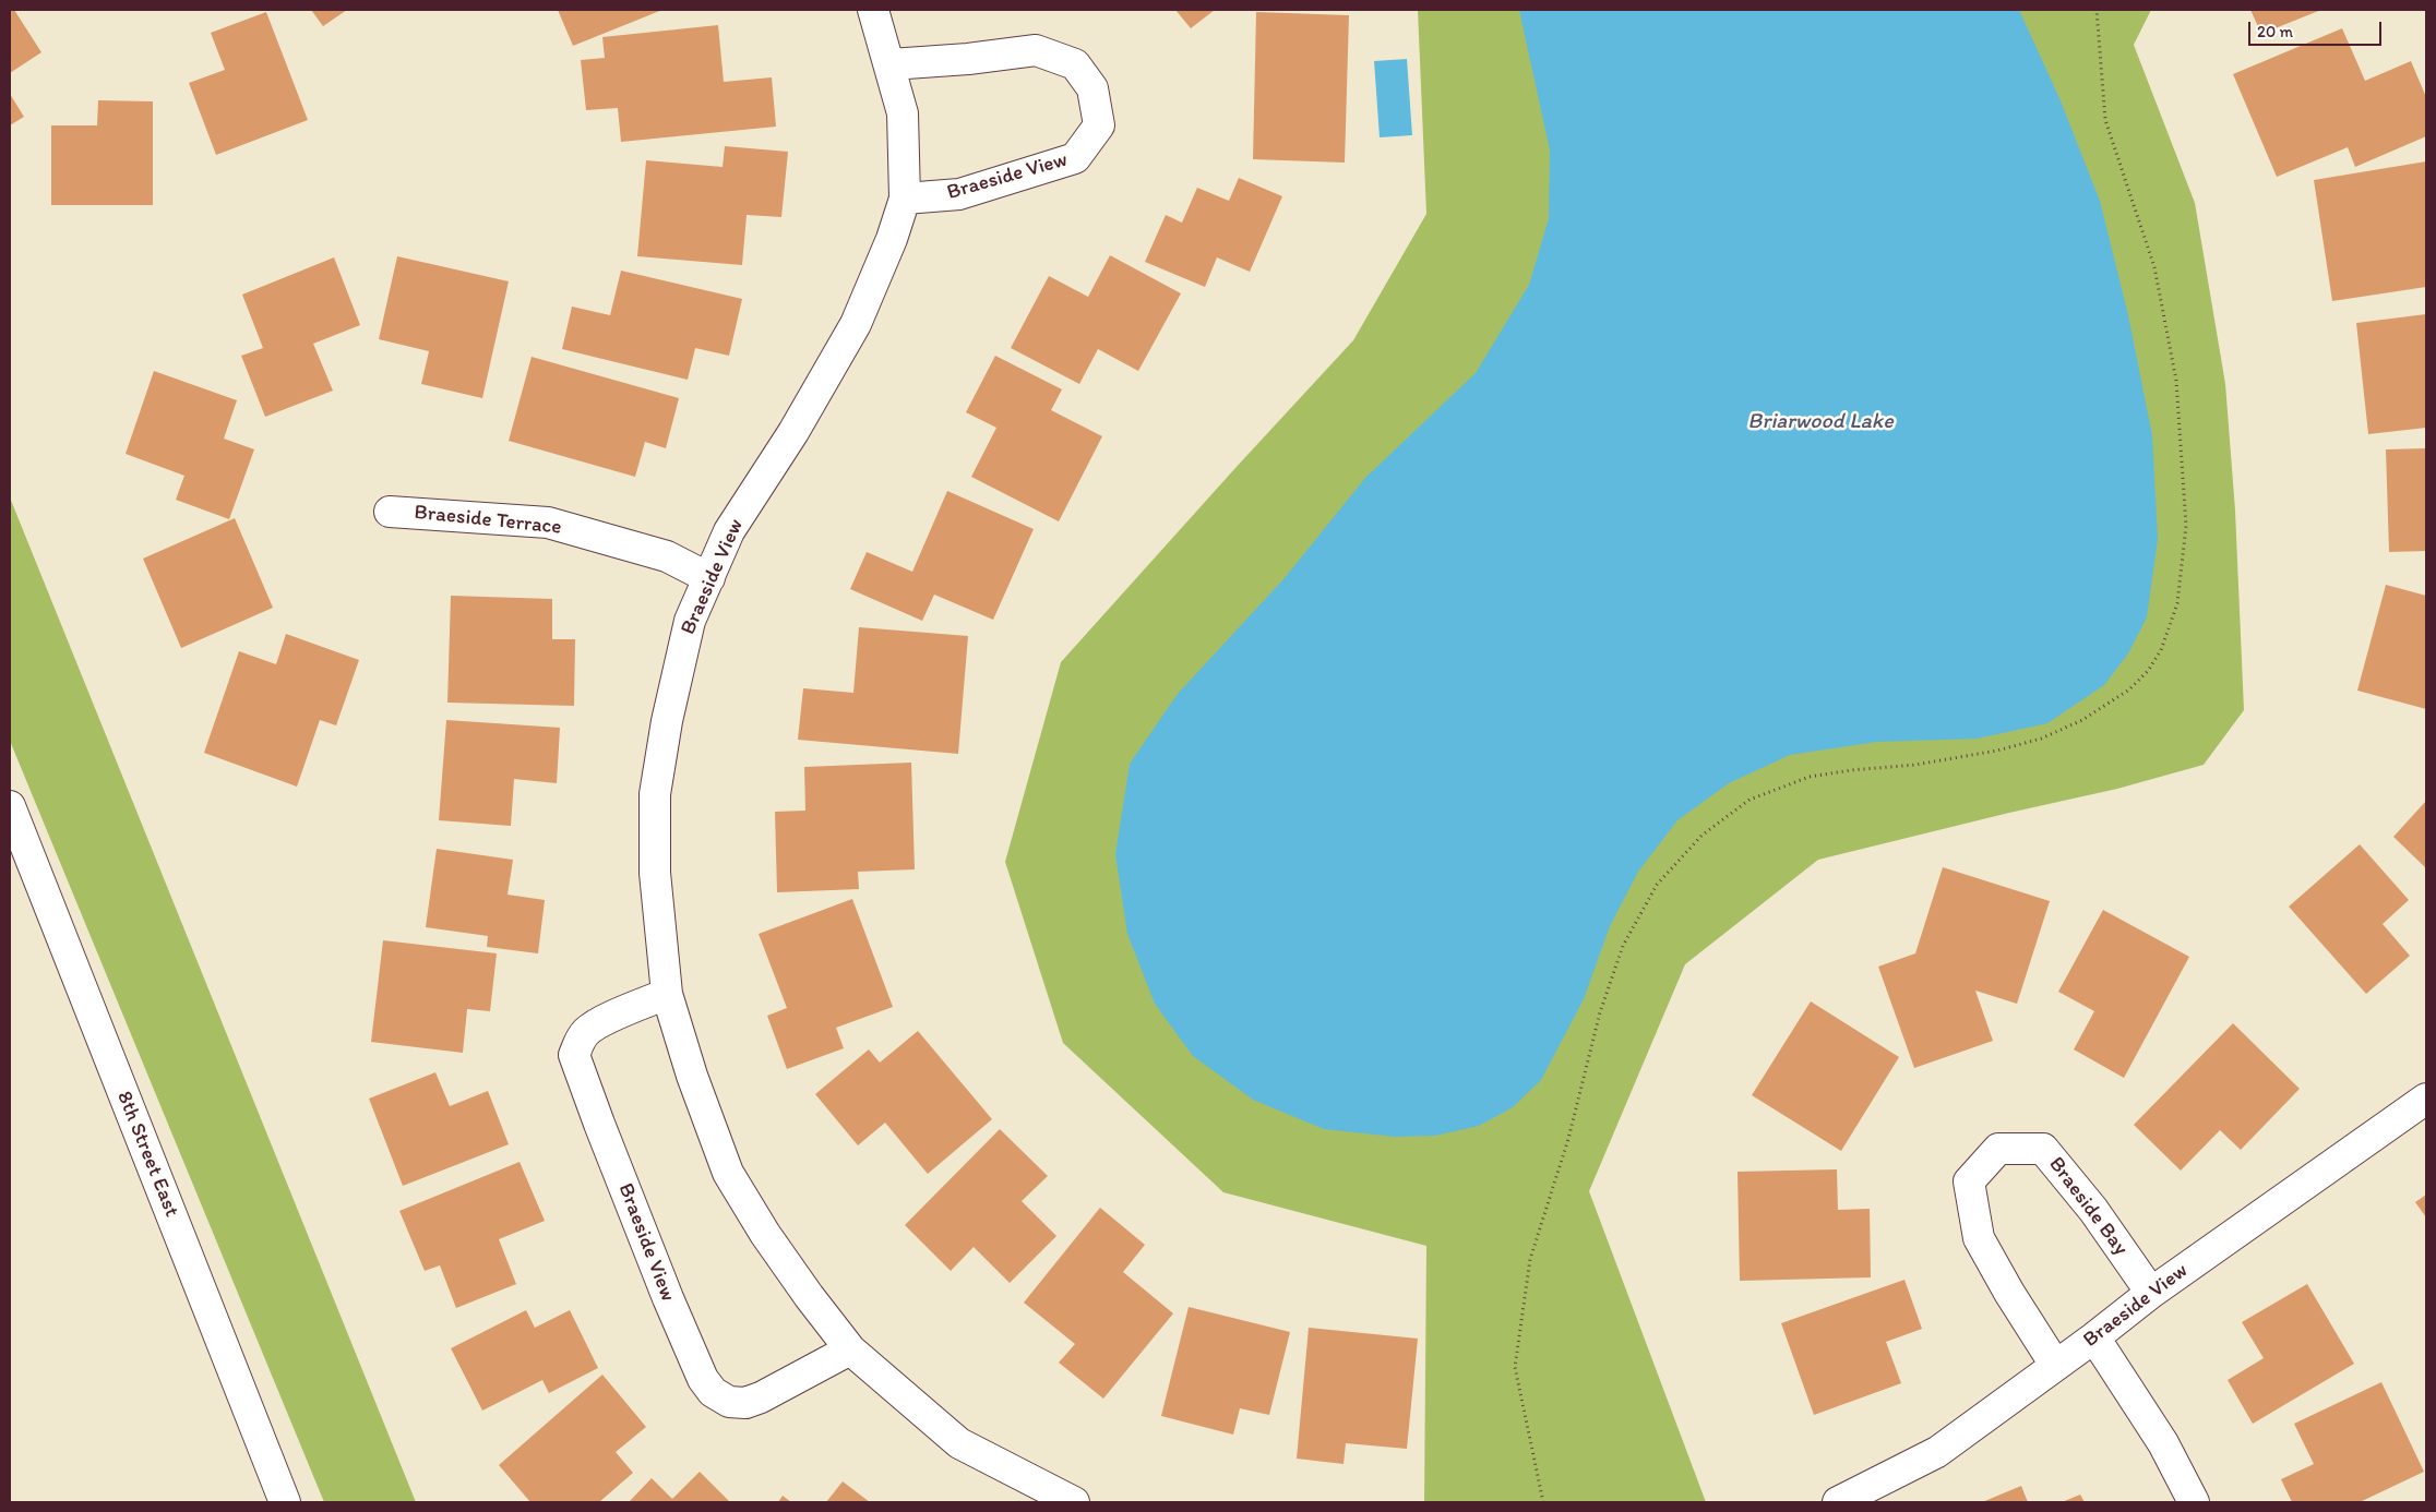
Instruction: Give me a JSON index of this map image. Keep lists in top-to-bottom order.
{
  "streets": {
    "street": [
      "Braeside View",
      "Braeside Terrace",
      "8th Street East",
      "Braeside Bay"
    ]
  },
  "crossings": [
    ["Braeside View", "Braeside Terrace"],
    ["Braeside View", "Braeside Bay"]
  ],
  "water": ["Briarwood Lake"],
  "scale_bar": "20 m"
}
